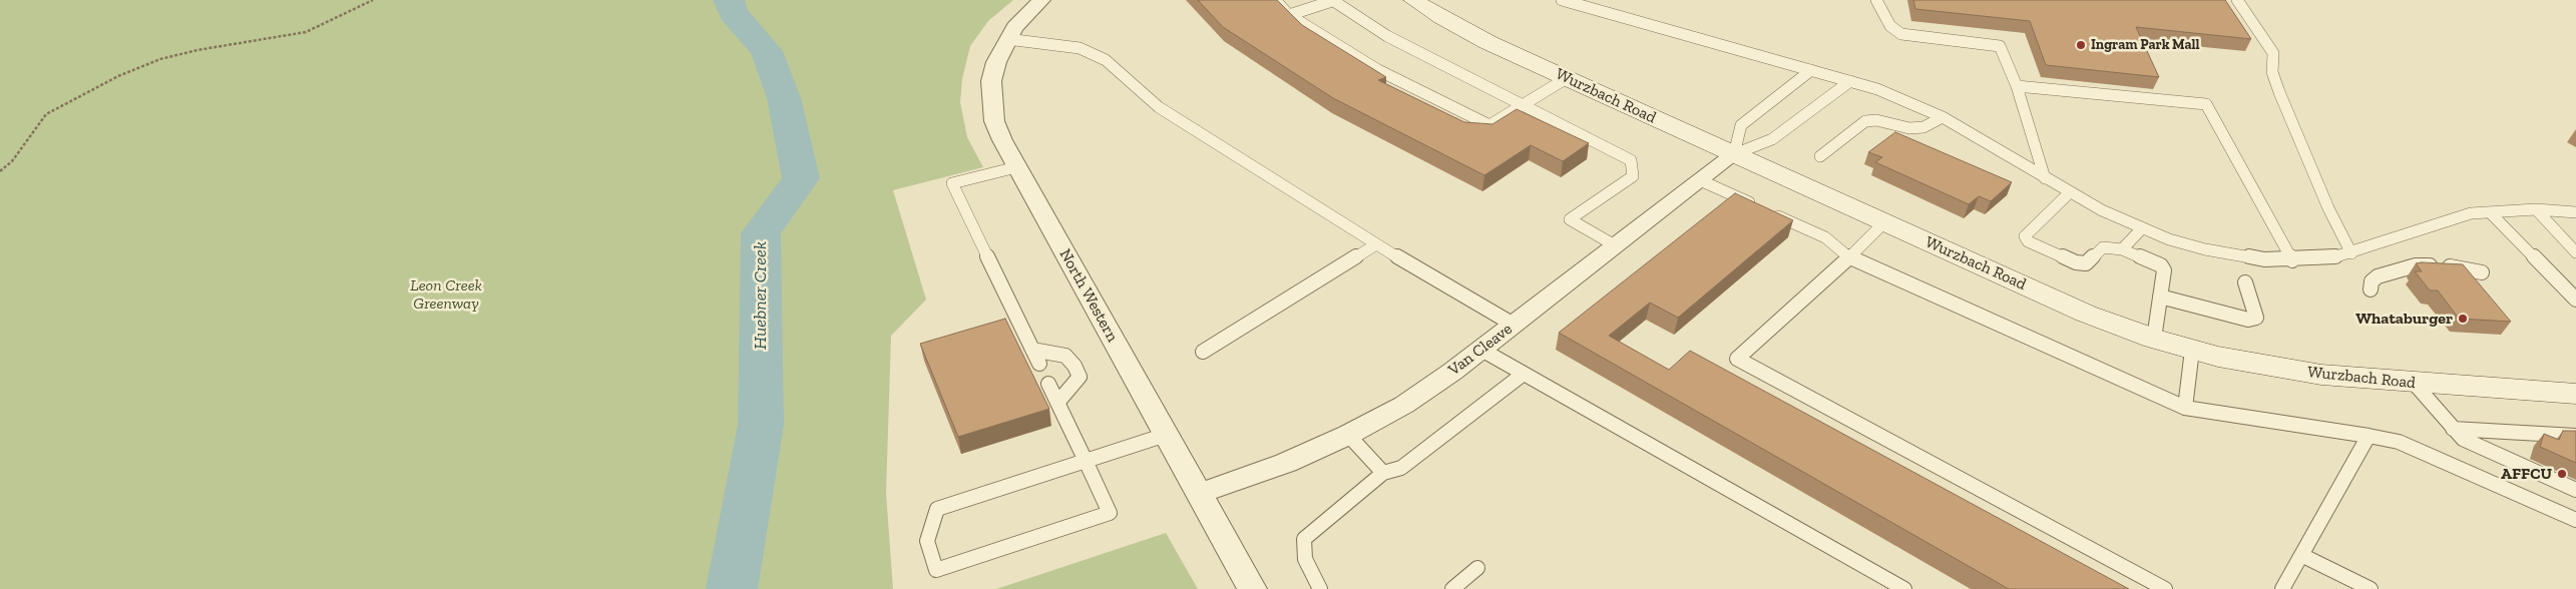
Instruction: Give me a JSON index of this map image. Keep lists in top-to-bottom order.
{
  "streets": {
    "main road": ["Wurzbach Road"],
    "street": ["North Western", "Van Cleave"]
  },
  "crossings": [
    ["Wurzbach Road", "Van Cleave"],
    ["North Western", "Van Cleave"]
  ],
  "water": ["Huebner Creek"],
  "parks": ["Leon Creek Greenway"],
  "places": ["Ingram Park Mall", "Whataburger", "AFFCU"]
}
